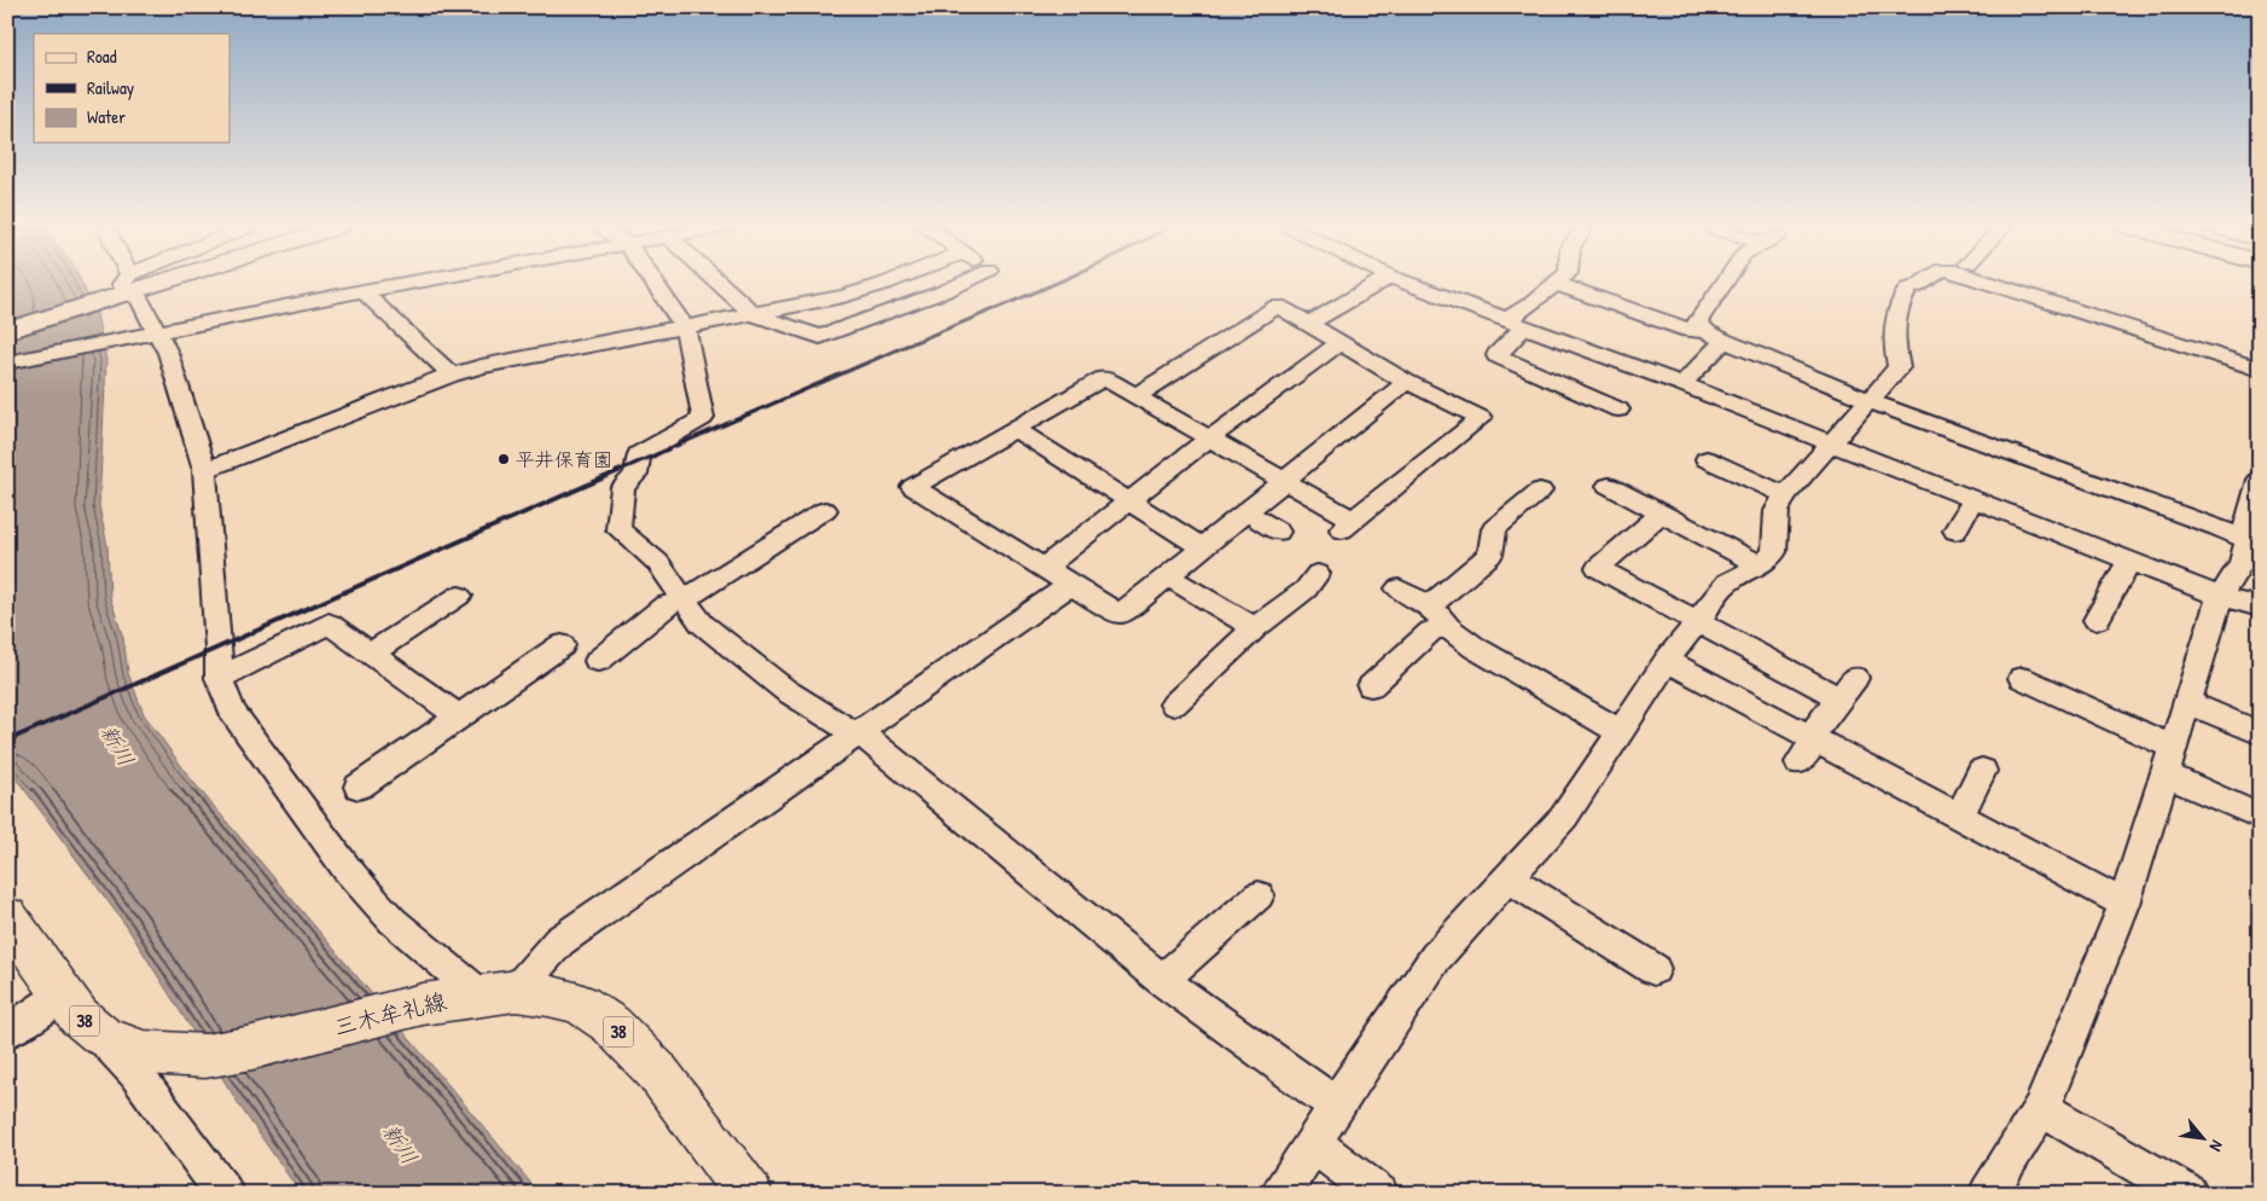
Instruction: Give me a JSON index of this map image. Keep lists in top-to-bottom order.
{
  "streets": {
    "main road": ["三木牟礼線", "38"]
  },
  "water": ["新川"],
  "places": ["平井保育園"],
  "legend": ["Road", "Railway", "Water"],
  "north": "bottom right"
}
